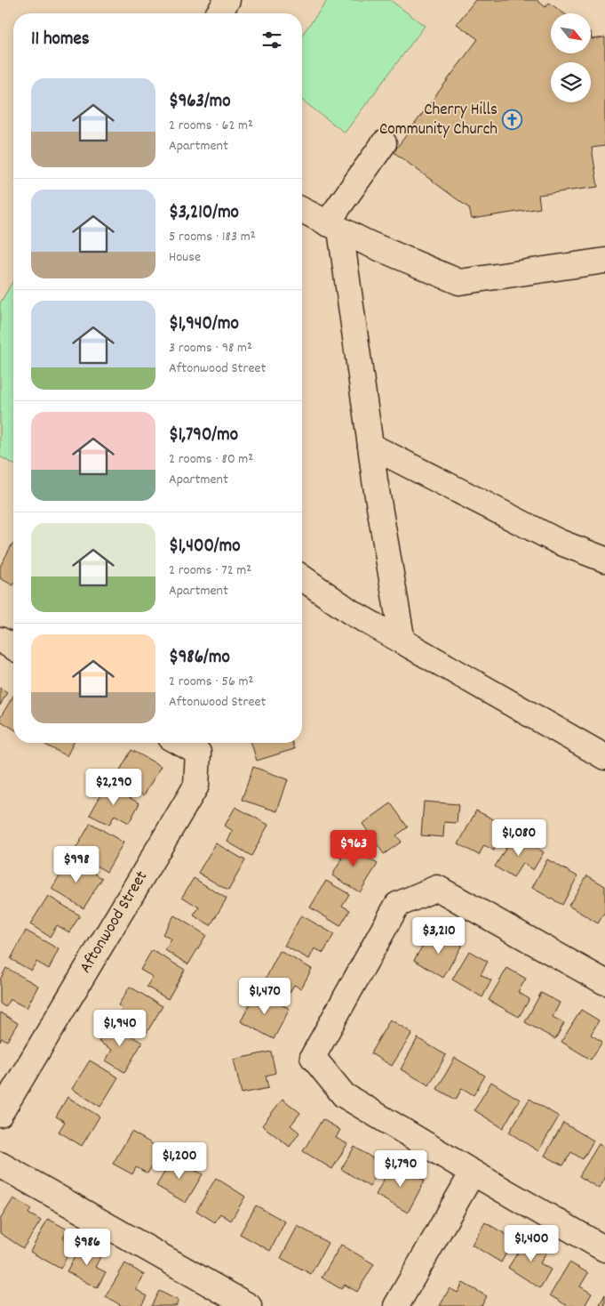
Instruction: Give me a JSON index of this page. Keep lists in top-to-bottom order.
{
  "streets": {
    "street": ["Aftonwood Street"]
  },
  "places": {
    "church": ["Cherry Hills Community Church"]
  },
  "north": "bottom right",
  "page": {
    "heading": "11 homes",
    "list": [
      {
        "name": "$963/mo",
        "note": "2 rooms · 62 m² · Apartment"
      },
      {
        "name": "$3,210/mo",
        "note": "5 rooms · 183 m² · House"
      },
      {
        "name": "$1,940/mo",
        "note": "3 rooms · 98 m² · Aftonwood Street"
      },
      {
        "name": "$1,790/mo",
        "note": "2 rooms · 80 m² · Apartment"
      },
      {
        "name": "$1,400/mo",
        "note": "2 rooms · 72 m² · Apartment"
      },
      {
        "name": "$986/mo",
        "note": "2 rooms · 56 m² · Aftonwood Street"
      }
    ],
    "price": [
      "$2,290",
      "$1,080",
      "$963",
      "$998",
      "$3,210",
      "$1,470",
      "$1,940",
      "$1,200",
      "$1,790",
      "$1,400",
      "$986"
    ]
  }
}
